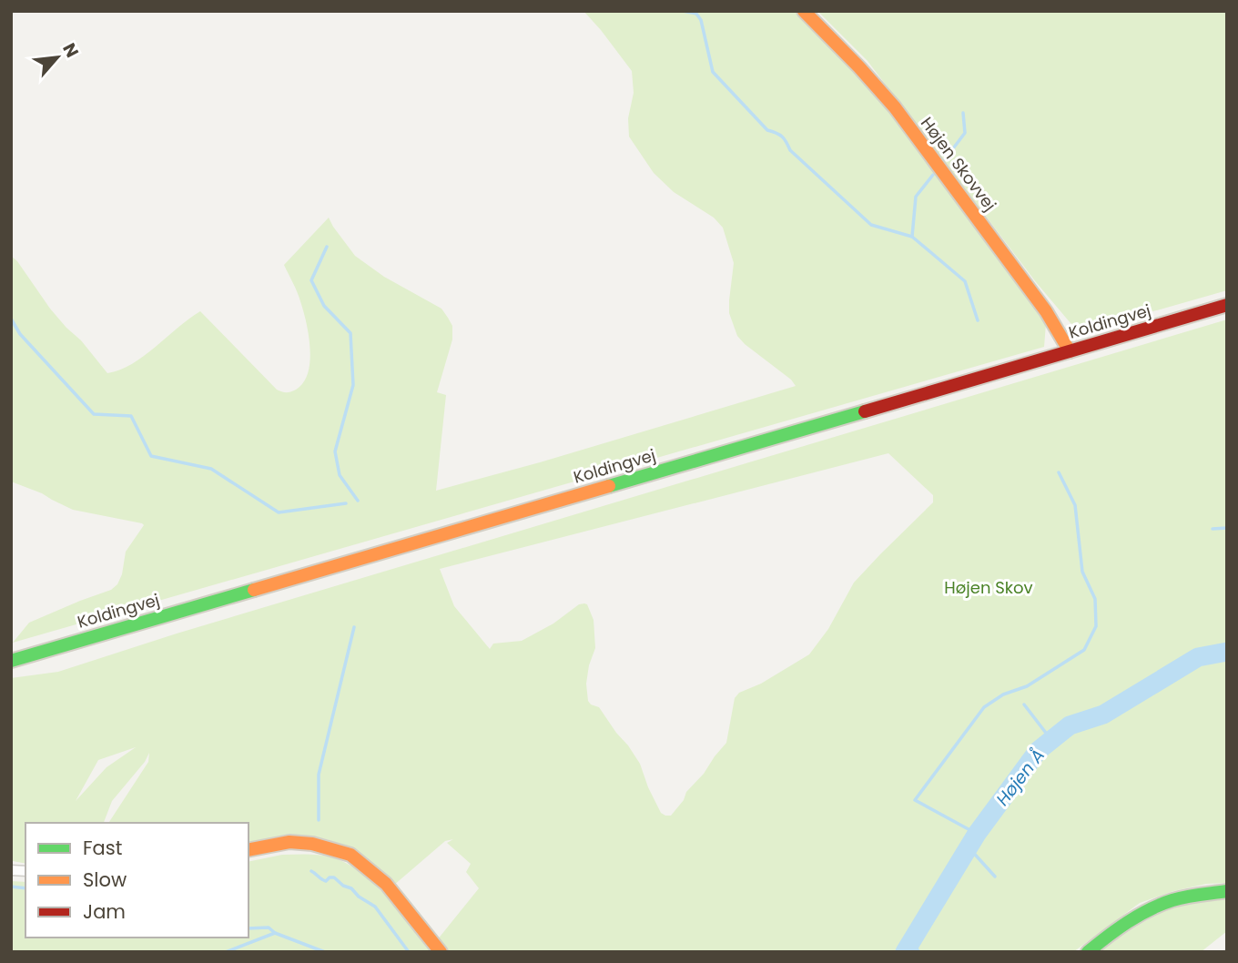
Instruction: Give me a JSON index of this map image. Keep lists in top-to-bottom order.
{
  "streets": {
    "main road": ["Højen Skovvej", "Koldingvej"]
  },
  "crossings": [
    ["Højen Skovvej", "Koldingvej"]
  ],
  "water": ["Højen Å"],
  "parks": ["Højen Skov"],
  "legend": ["Fast", "Slow", "Jam"],
  "north": "top right"
}
